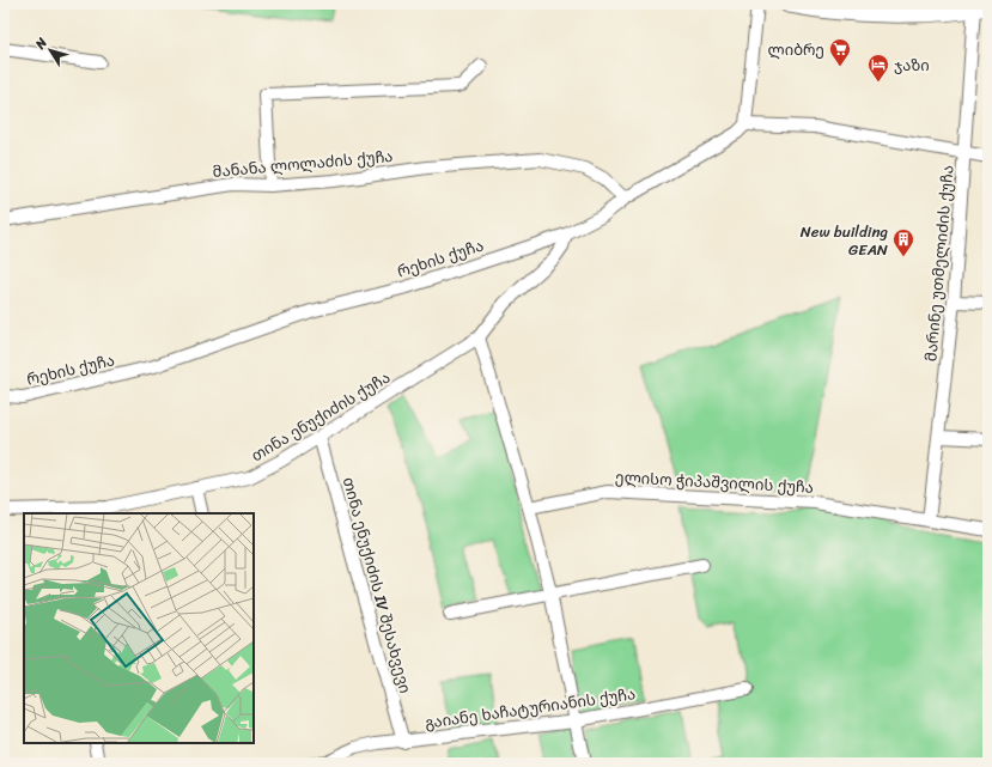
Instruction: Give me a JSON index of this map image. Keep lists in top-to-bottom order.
{
  "streets": {
    "street": [
      "მანანა ლოლაძის ქუჩა",
      "რეხის ქუჩა",
      "მარინე უთმელიძის ქუჩა",
      "თინა ენუქიძის ქუჩა",
      "ელისო ჭიპაშვილის ქუჩა",
      "თინა ენუქიძის IV შესახვევი",
      "გაიანე ხაჩატურიანის ქუჩა"
    ]
  },
  "crossings": [
    ["მანანა ლოლაძის ქუჩა", "რეხის ქუჩა"],
    ["რეხის ქუჩა", "თინა ენუქიძის ქუჩა"],
    ["მარინე უთმელიძის ქუჩა", "ელისო ჭიპაშვილის ქუჩა"],
    ["თინა ენუქიძის ქუჩა", "თინა ენუქიძის IV შესახვევი"],
    ["თინა ენუქიძის IV შესახვევი", "გაიანე ხაჩატურიანის ქუჩა"]
  ],
  "places": {
    "supermarket": ["ლიბრე"],
    "hotel": ["ჯაზი"],
    "building": ["New building GEAN"]
  },
  "north": "top left"
}
